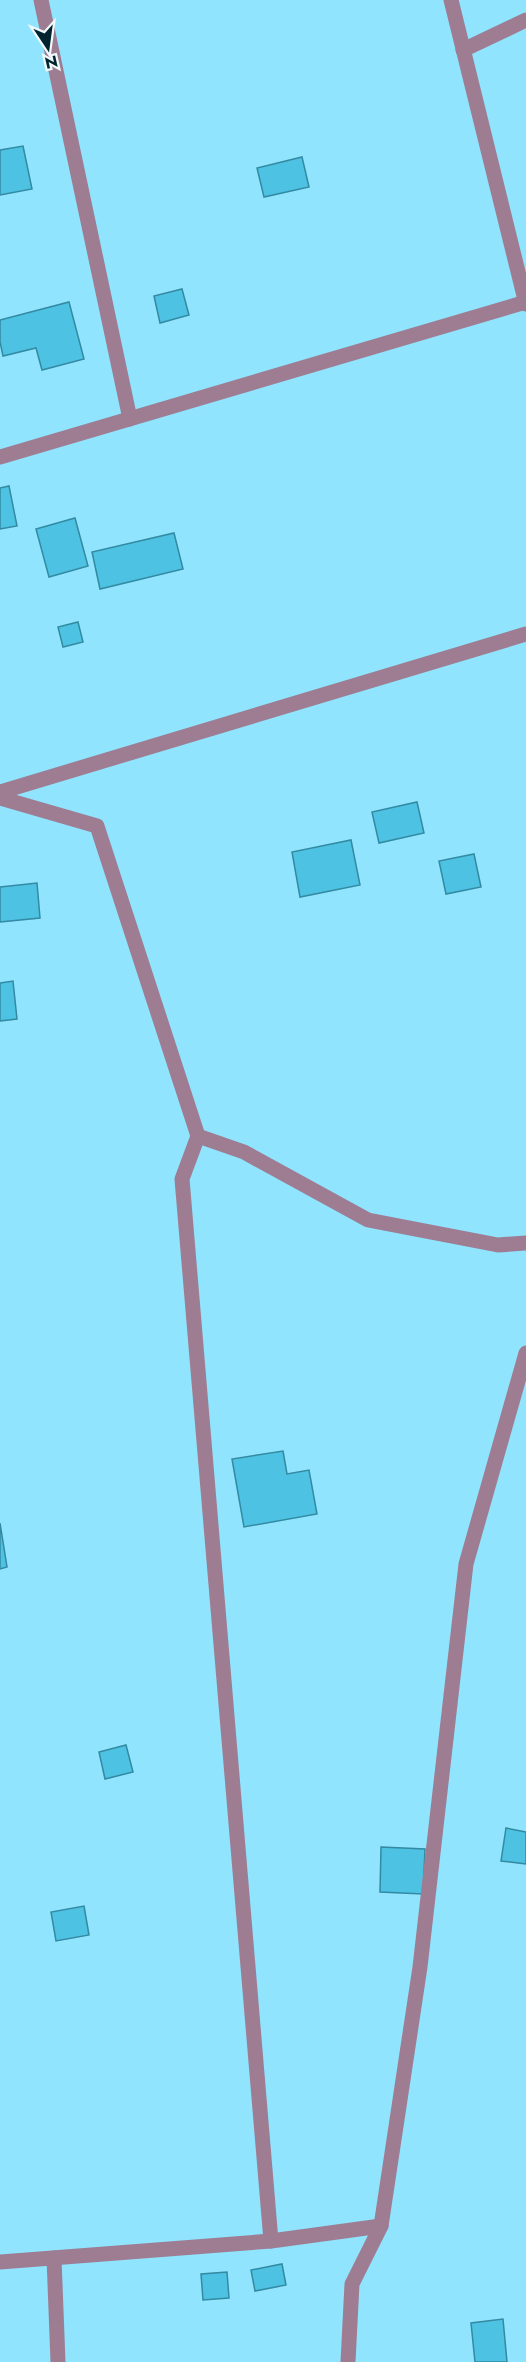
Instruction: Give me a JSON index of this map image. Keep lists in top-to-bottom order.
{
  "north": "bottom"
}
